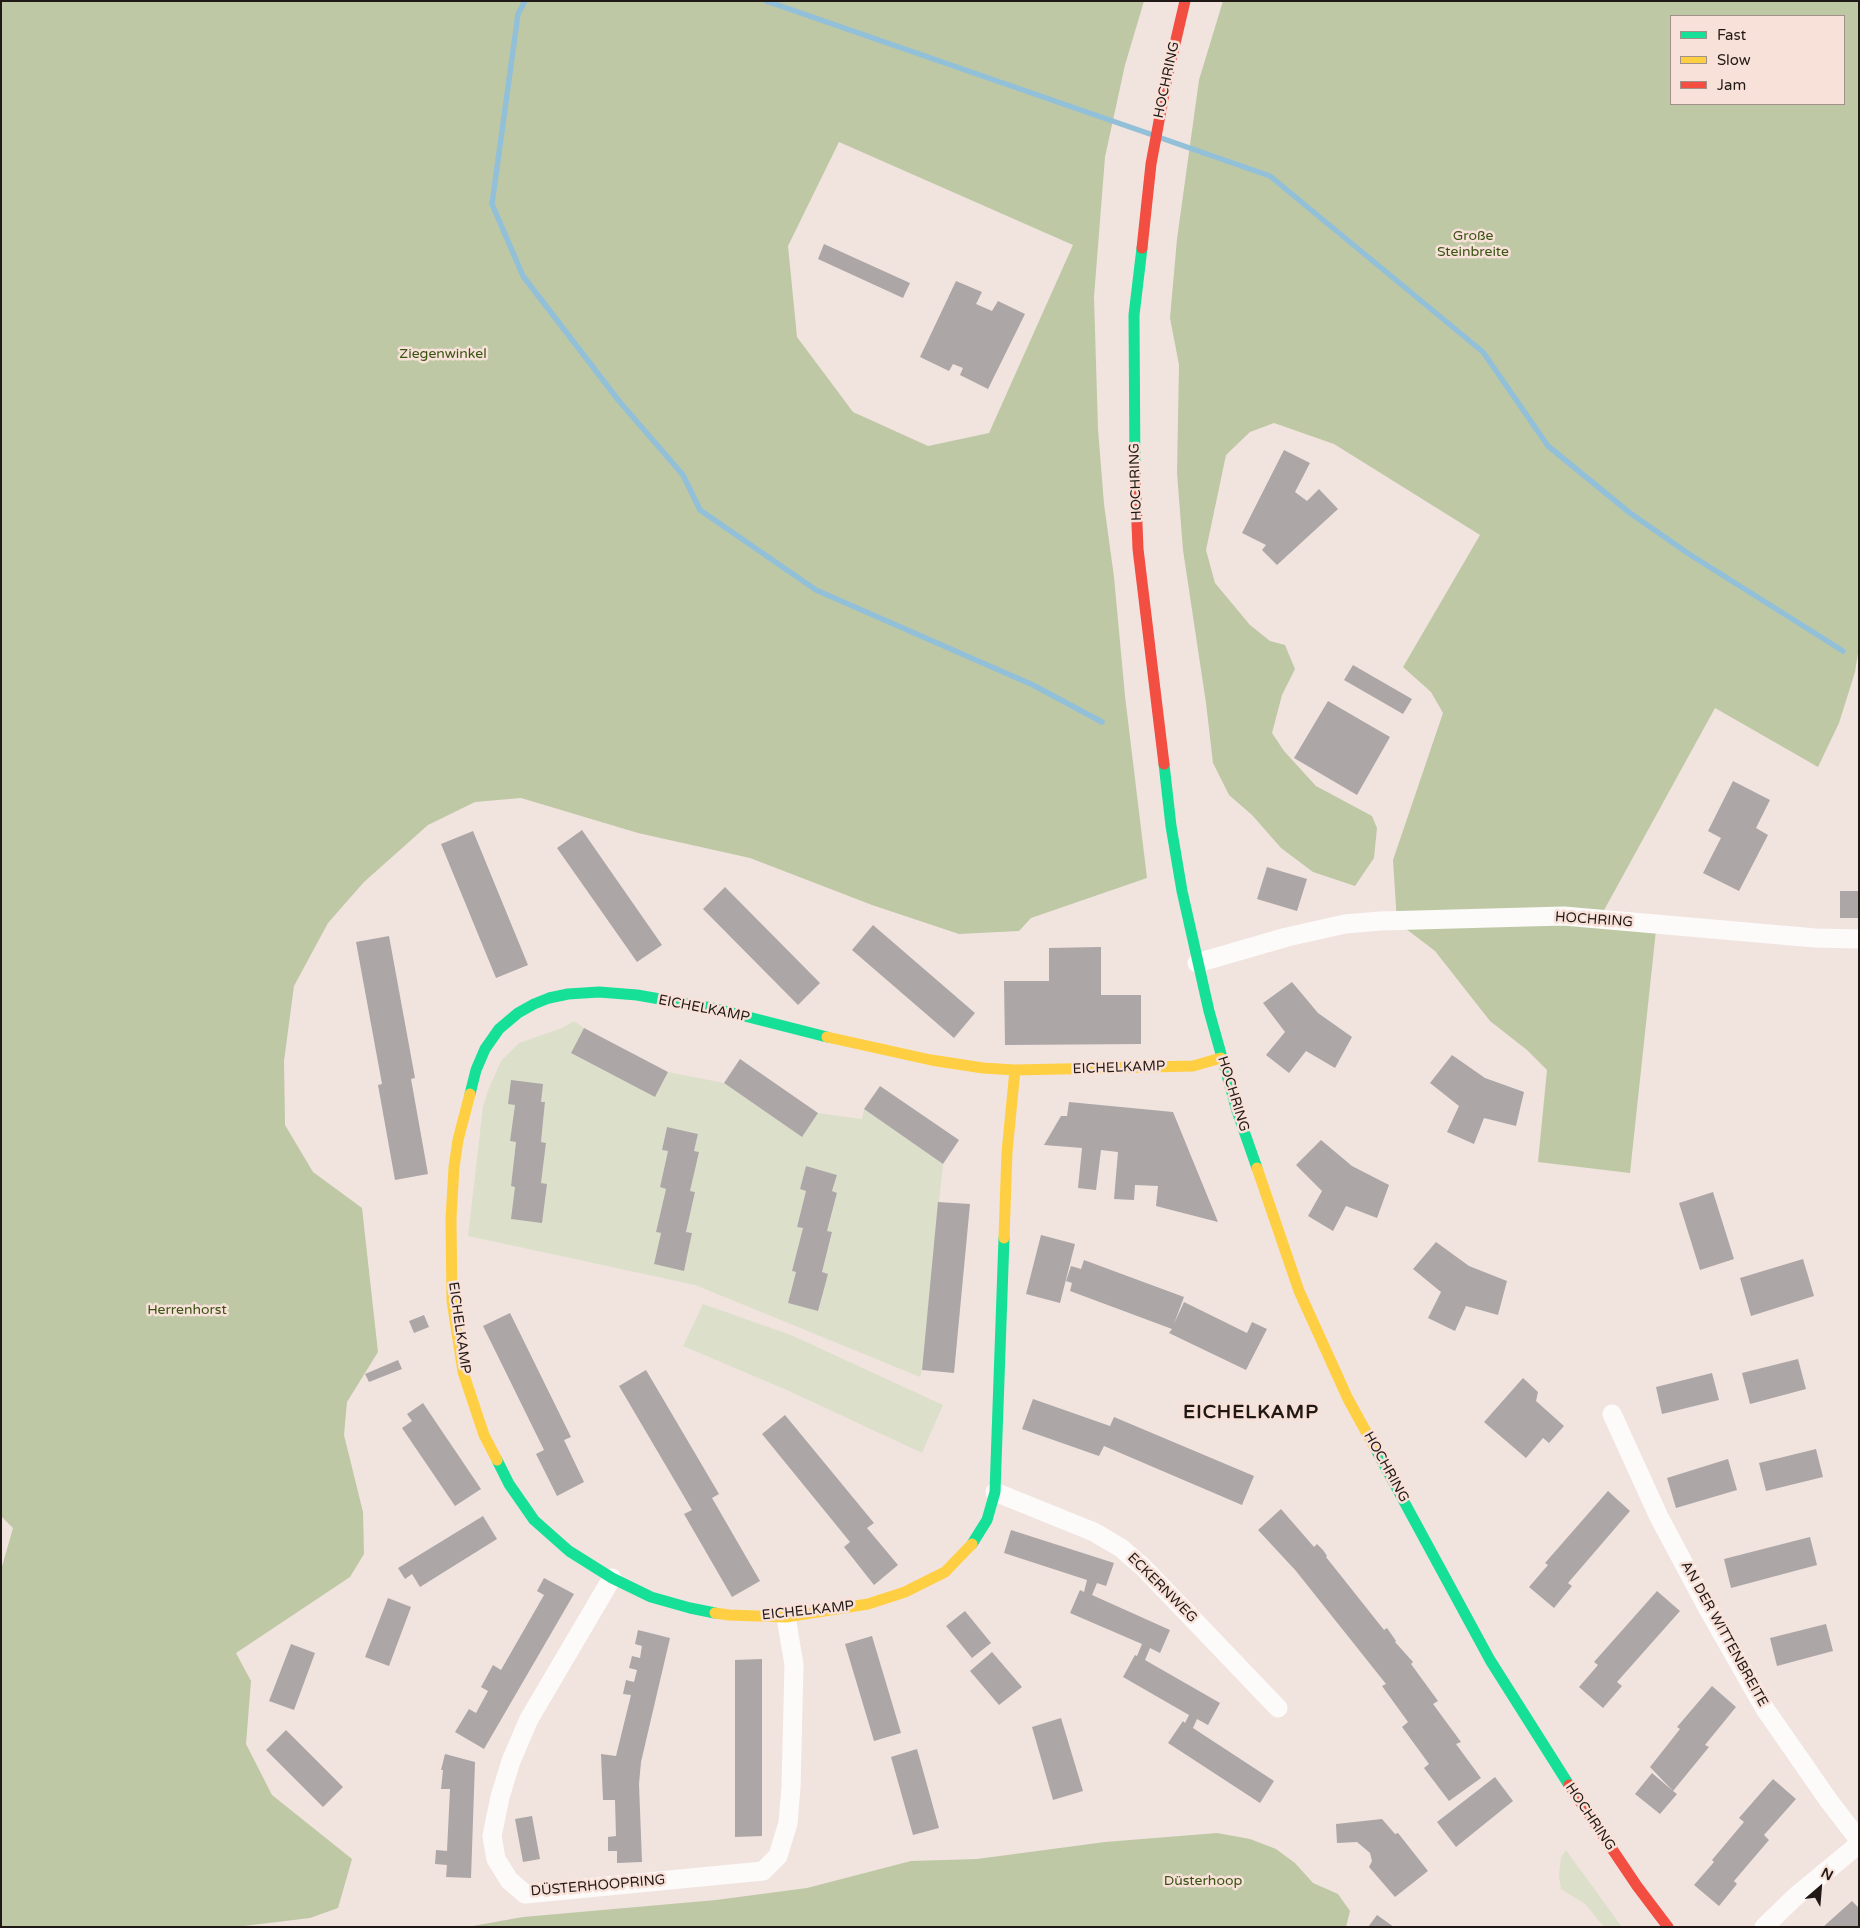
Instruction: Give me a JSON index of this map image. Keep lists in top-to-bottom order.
{
  "streets": {
    "street": [
      "HOCHRING",
      "EICHELKAMP",
      "ECKERNWEG",
      "AN DER WITTENBREITE",
      "DÜSTERHOOPRING"
    ]
  },
  "crossings": [
    ["HOCHRING", "EICHELKAMP"],
    ["EICHELKAMP", "ECKERNWEG"],
    ["EICHELKAMP", "DÜSTERHOOPRING"]
  ],
  "districts": ["EICHELKAMP"],
  "parks": [
    "Große Steinbreite",
    "Ziegenwinkel",
    "Herrenhorst",
    "Düsterhoop"
  ],
  "legend": ["Fast", "Slow", "Jam"],
  "north": "top right"
}
